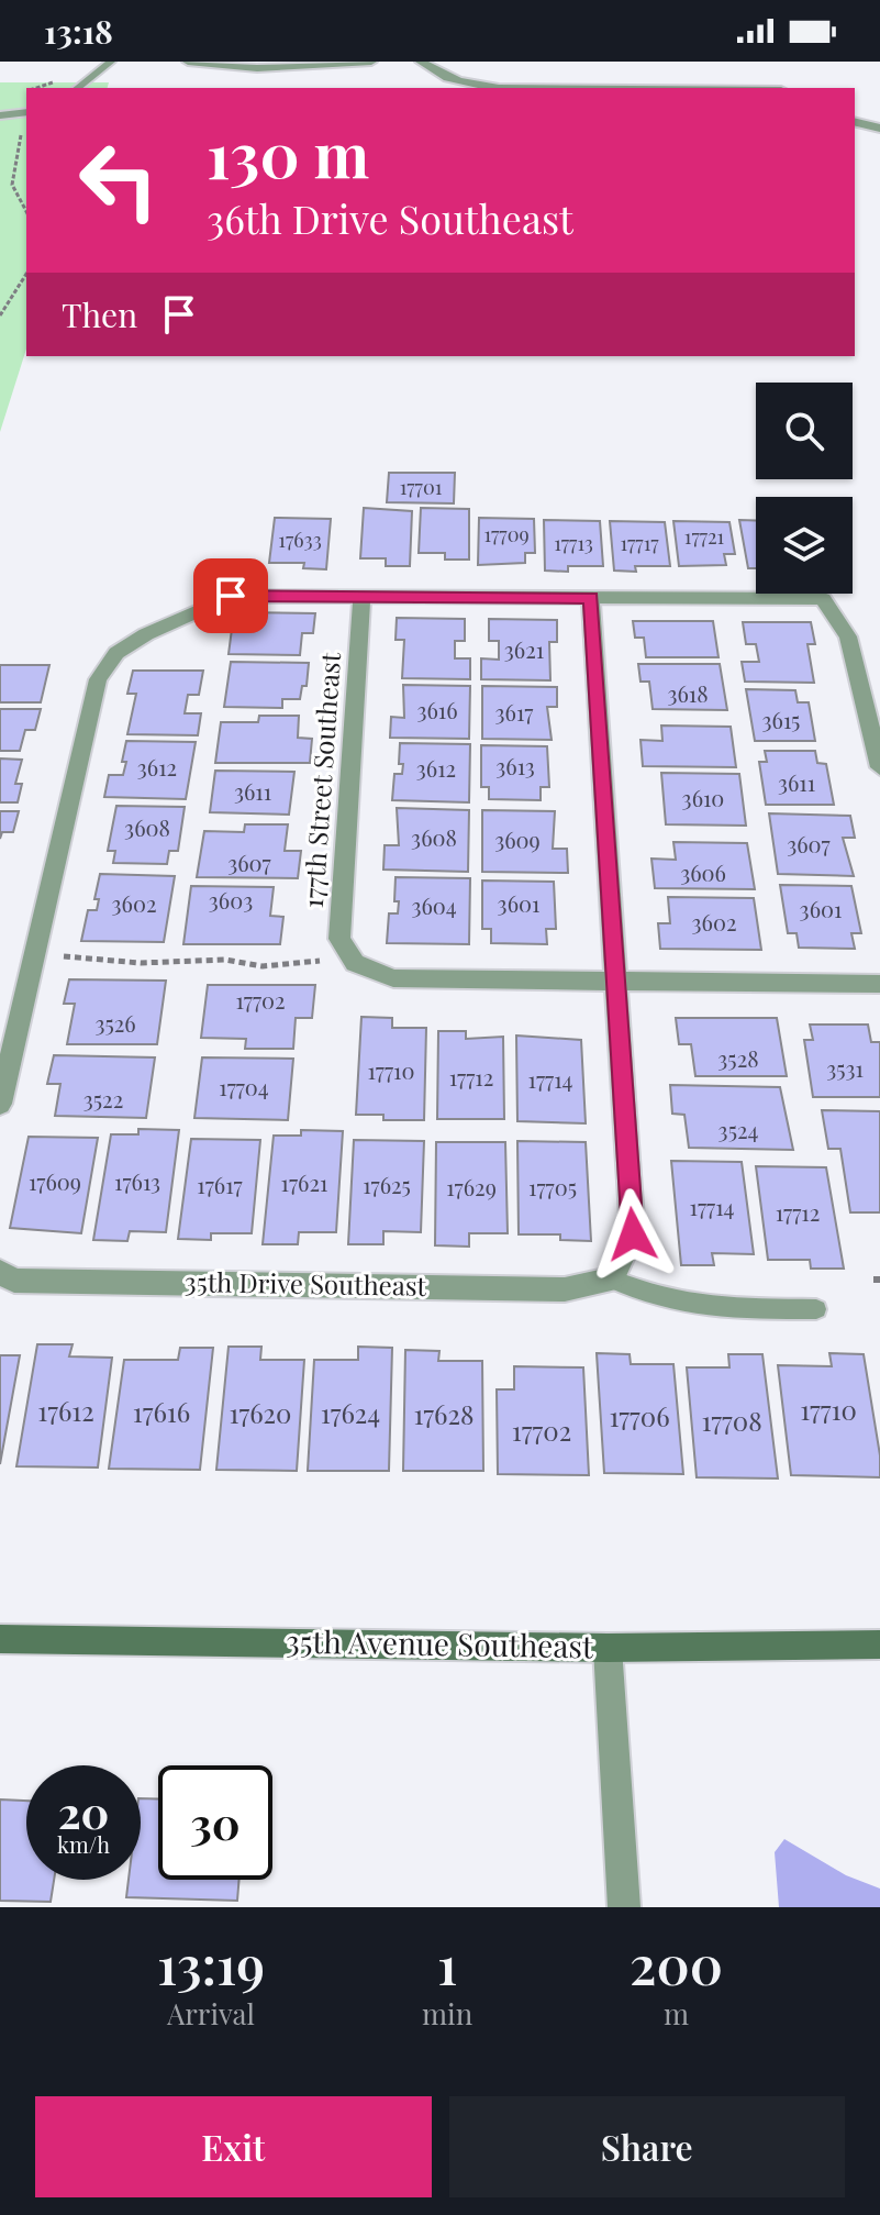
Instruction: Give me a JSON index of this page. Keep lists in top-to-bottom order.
{
  "streets": {
    "street": ["177th Street Southeast", "35th Drive Southeast", "35th Avenue Southeast"]
  },
  "house_numbers": [
    "17701",
    "17709",
    "17721",
    "17633",
    "17713",
    "17717",
    "3621",
    "3618",
    "3616",
    "3617",
    "3615",
    "3613",
    "3612",
    "3612",
    "3611",
    "3611",
    "3610",
    "3608",
    "3608",
    "3609",
    "3607",
    "3607",
    "3606",
    "3603",
    "3602",
    "3601",
    "3604",
    "3601",
    "3602",
    "17702",
    "3526",
    "3528",
    "3531",
    "17710",
    "17712",
    "17714",
    "17704",
    "3522",
    "3524",
    "17609",
    "17613",
    "17621",
    "17617",
    "17625",
    "17629",
    "17705",
    "17714",
    "17712",
    "17710",
    "17612",
    "17616",
    "17620",
    "17624",
    "17628",
    "17706",
    "17708",
    "17702"
  ],
  "page": {
    "status": "13:18",
    "turn": ["130 m", "36th Drive Southeast"],
    "then": "Then",
    "speed": "20 km/h",
    "limit": "30",
    "eta": [
      "13:19",
      "Arrival",
      "1",
      "min",
      "200",
      "m"
    ],
    "buttons": ["Exit", "Share"]
  }
}
